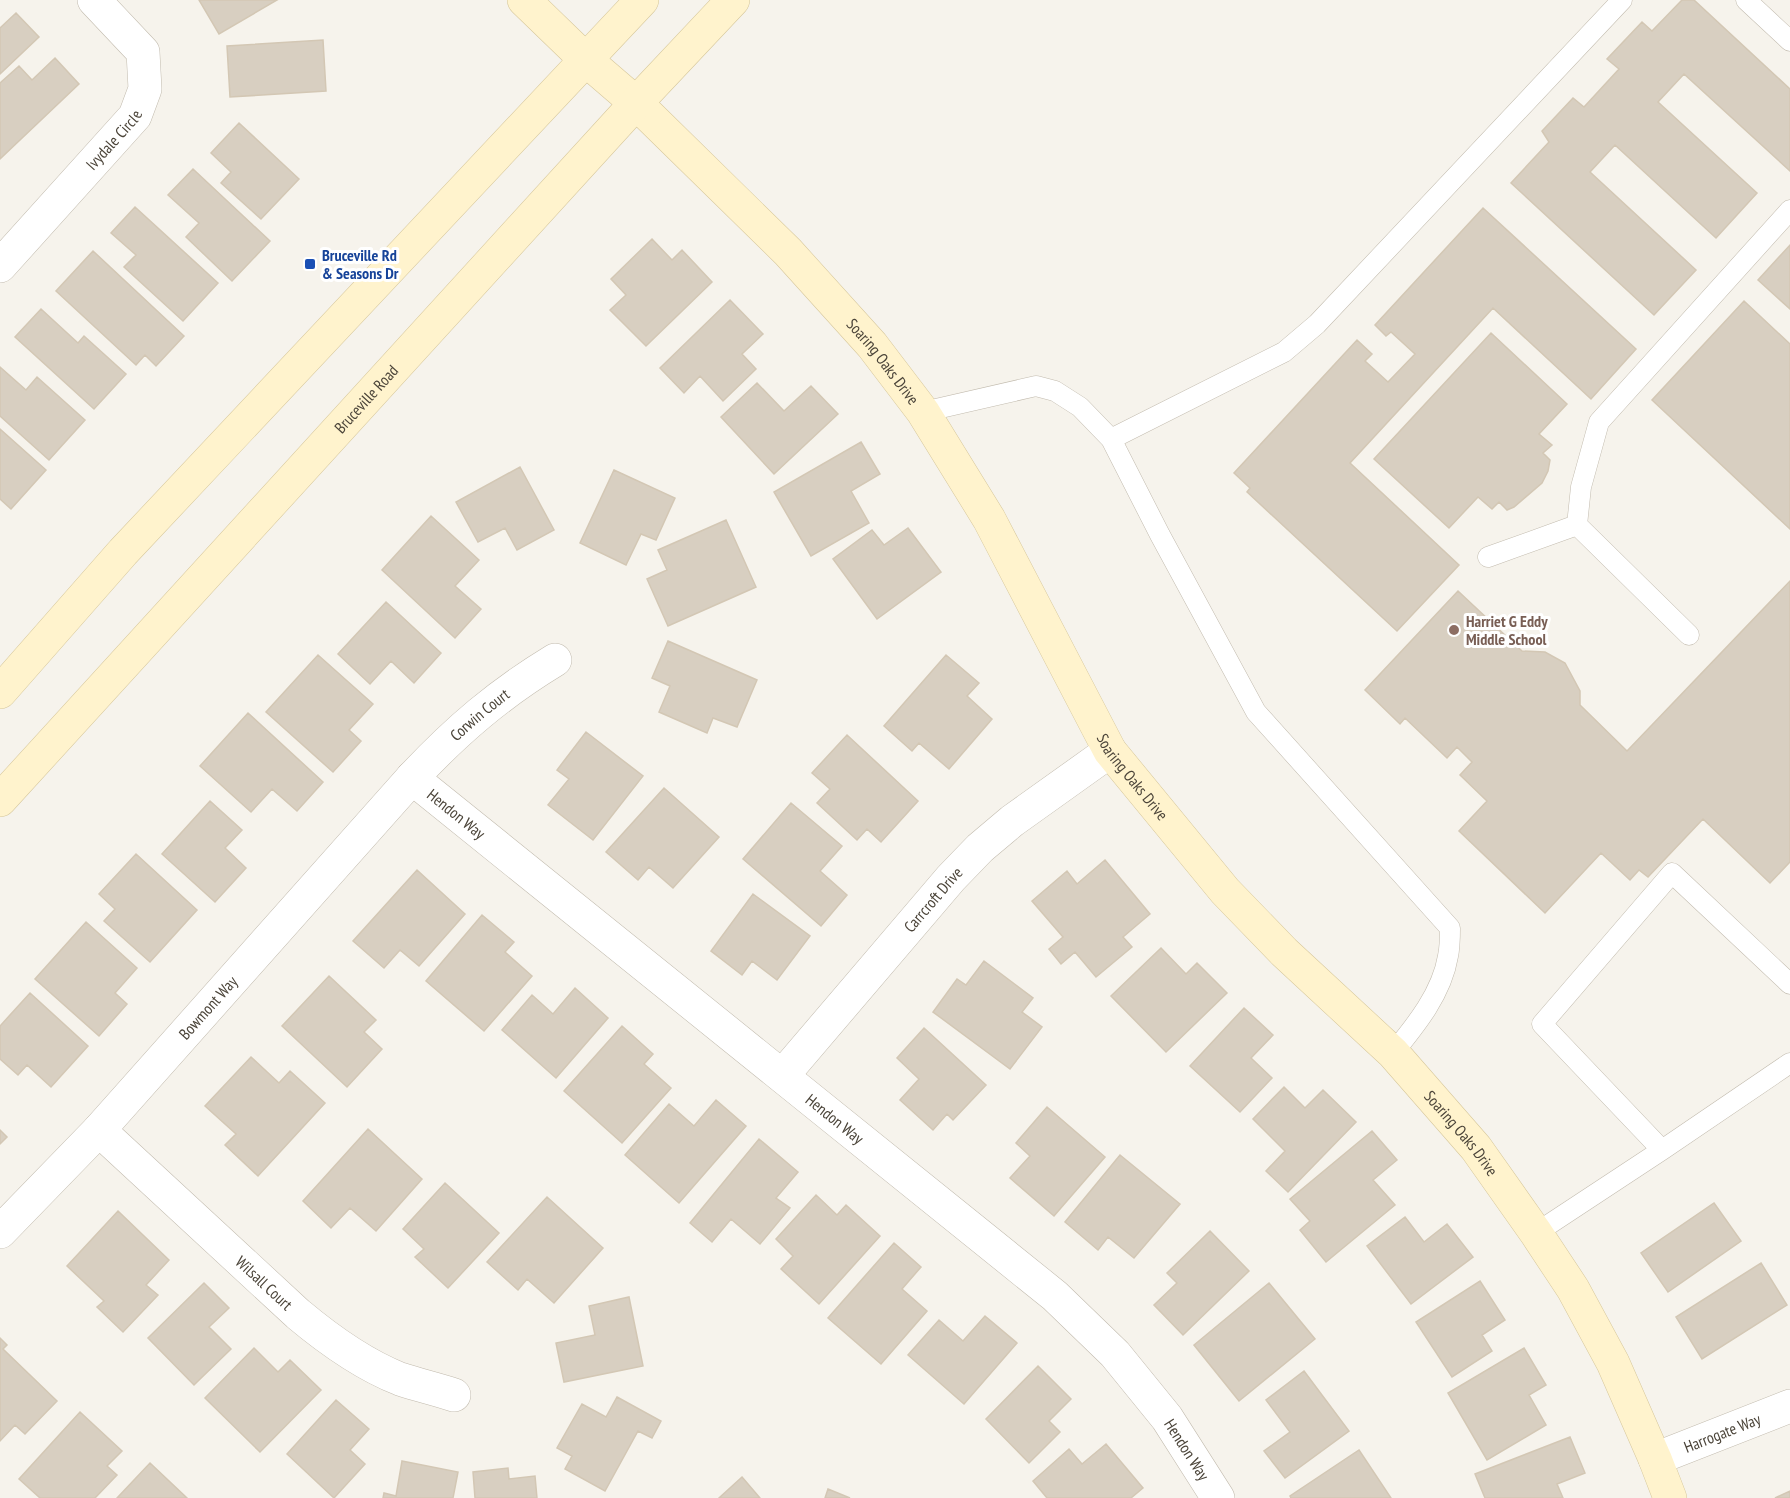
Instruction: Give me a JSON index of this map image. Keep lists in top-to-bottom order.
{
  "streets": {
    "main road": ["Soaring Oaks Drive", "Bruceville Road"],
    "street": [
      "Ivydale Circle",
      "Corwin Court",
      "Hendon Way",
      "Carrcroft Drive",
      "Bowmont Way",
      "Wilsall Court",
      "Harrogate Way"
    ]
  },
  "crossings": [
    ["Soaring Oaks Drive", "Bruceville Road"],
    ["Soaring Oaks Drive", "Carrcroft Drive"],
    ["Soaring Oaks Drive", "Harrogate Way"],
    ["Corwin Court", "Hendon Way"],
    ["Corwin Court", "Bowmont Way"],
    ["Hendon Way", "Carrcroft Drive"],
    ["Hendon Way", "Bowmont Way"],
    ["Bowmont Way", "Wilsall Court"]
  ],
  "places": {
    "transit": ["Bruceville Rd & Seasons Dr"],
    "other": ["Harriet G Eddy Middle School"]
  }
}
